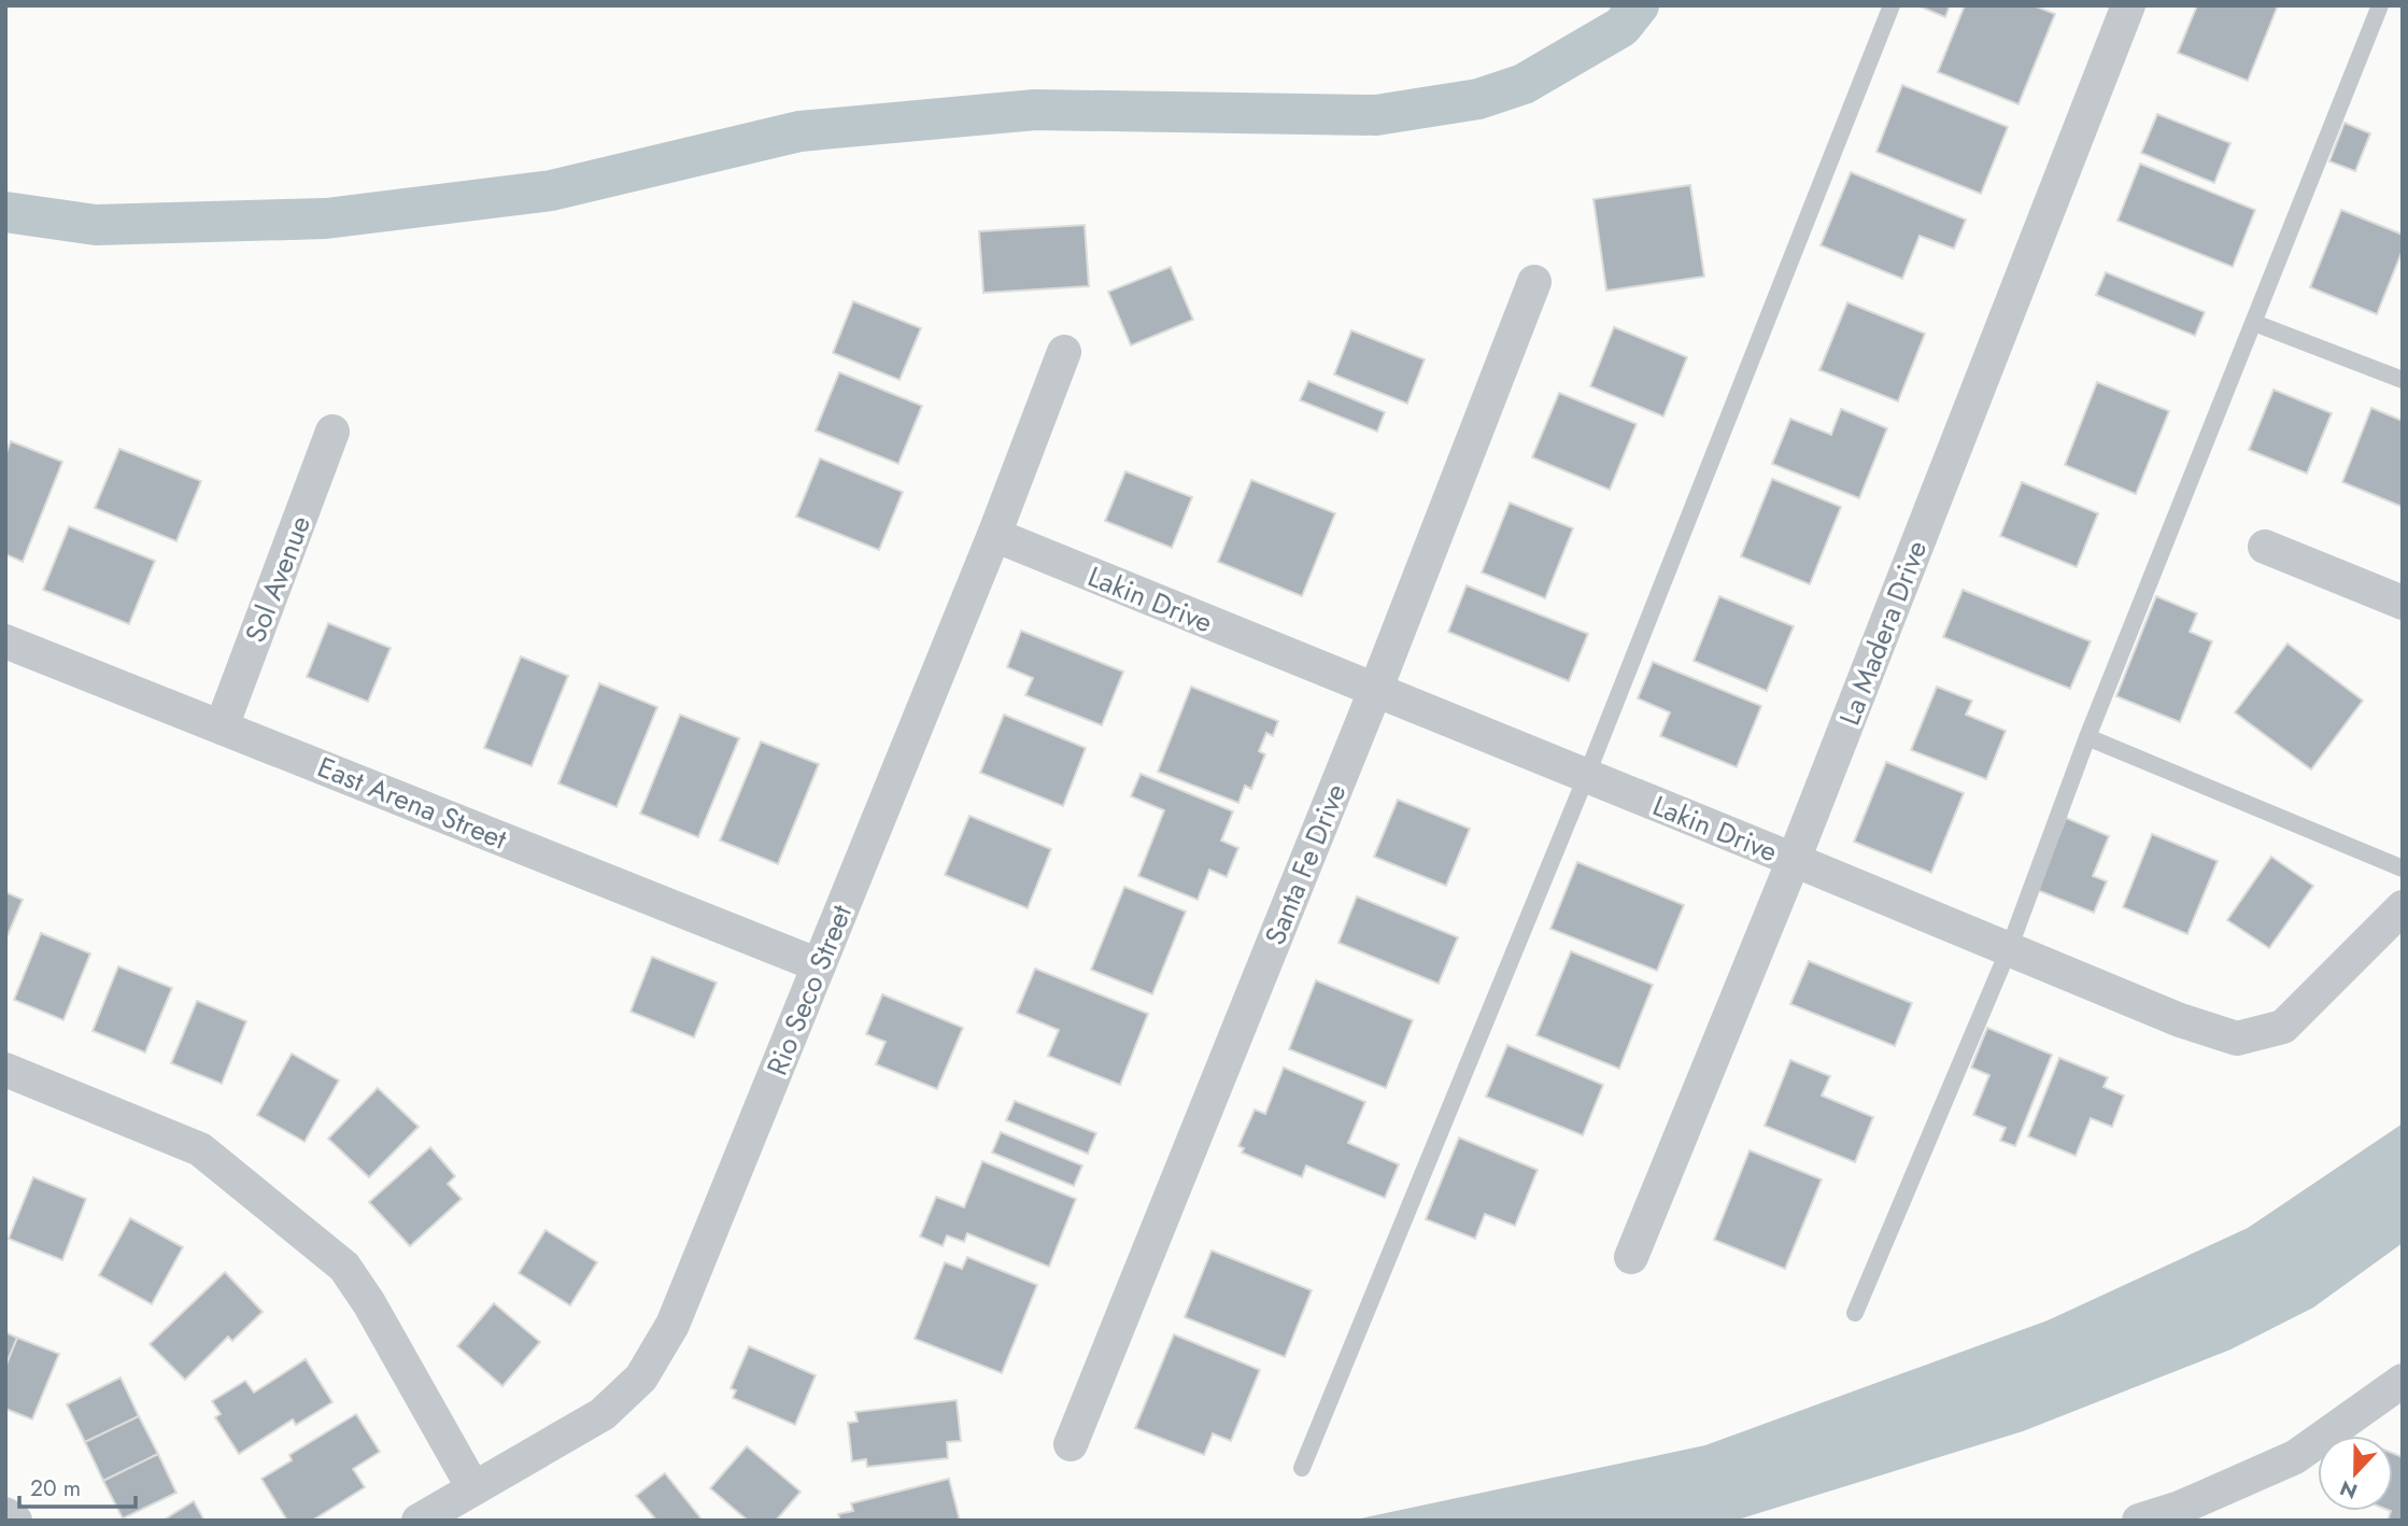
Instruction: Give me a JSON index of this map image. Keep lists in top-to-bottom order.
{
  "streets": {
    "street": [
      "Sol Avenue",
      "Lakin Drive",
      "La Madera Drive",
      "East Arena Street",
      "Santa Fe Drive",
      "Rio Seco Street"
    ]
  },
  "crossings": [
    ["Sol Avenue", "East Arena Street"],
    ["Lakin Drive", "La Madera Drive"],
    ["Lakin Drive", "Santa Fe Drive"],
    ["Lakin Drive", "Rio Seco Street"],
    ["East Arena Street", "Rio Seco Street"]
  ],
  "scale_bar": "20 m",
  "north": "bottom"
}
